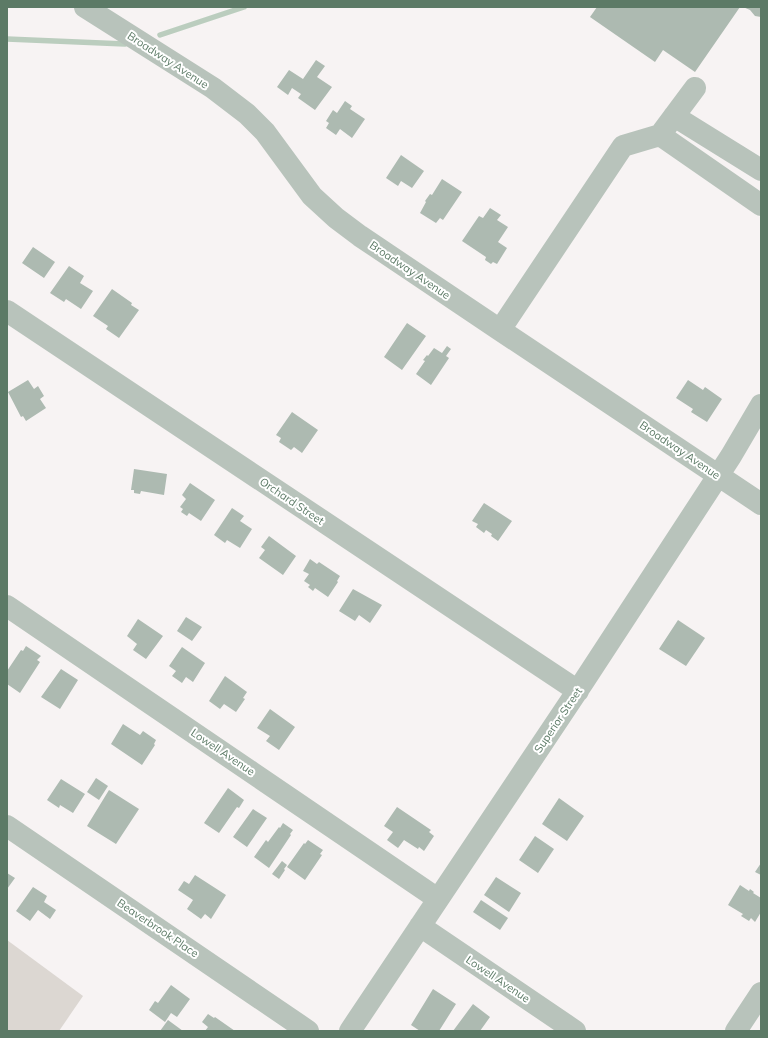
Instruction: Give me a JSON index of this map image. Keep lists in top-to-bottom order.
{
  "streets": {
    "street": [
      "Broadway Avenue",
      "Orchard Street",
      "Superior Street",
      "Lowell Avenue",
      "Beaverbrook Place"
    ]
  },
  "crossings": [
    ["Broadway Avenue", "Superior Street"],
    ["Orchard Street", "Superior Street"],
    ["Superior Street", "Lowell Avenue"]
  ]
}
